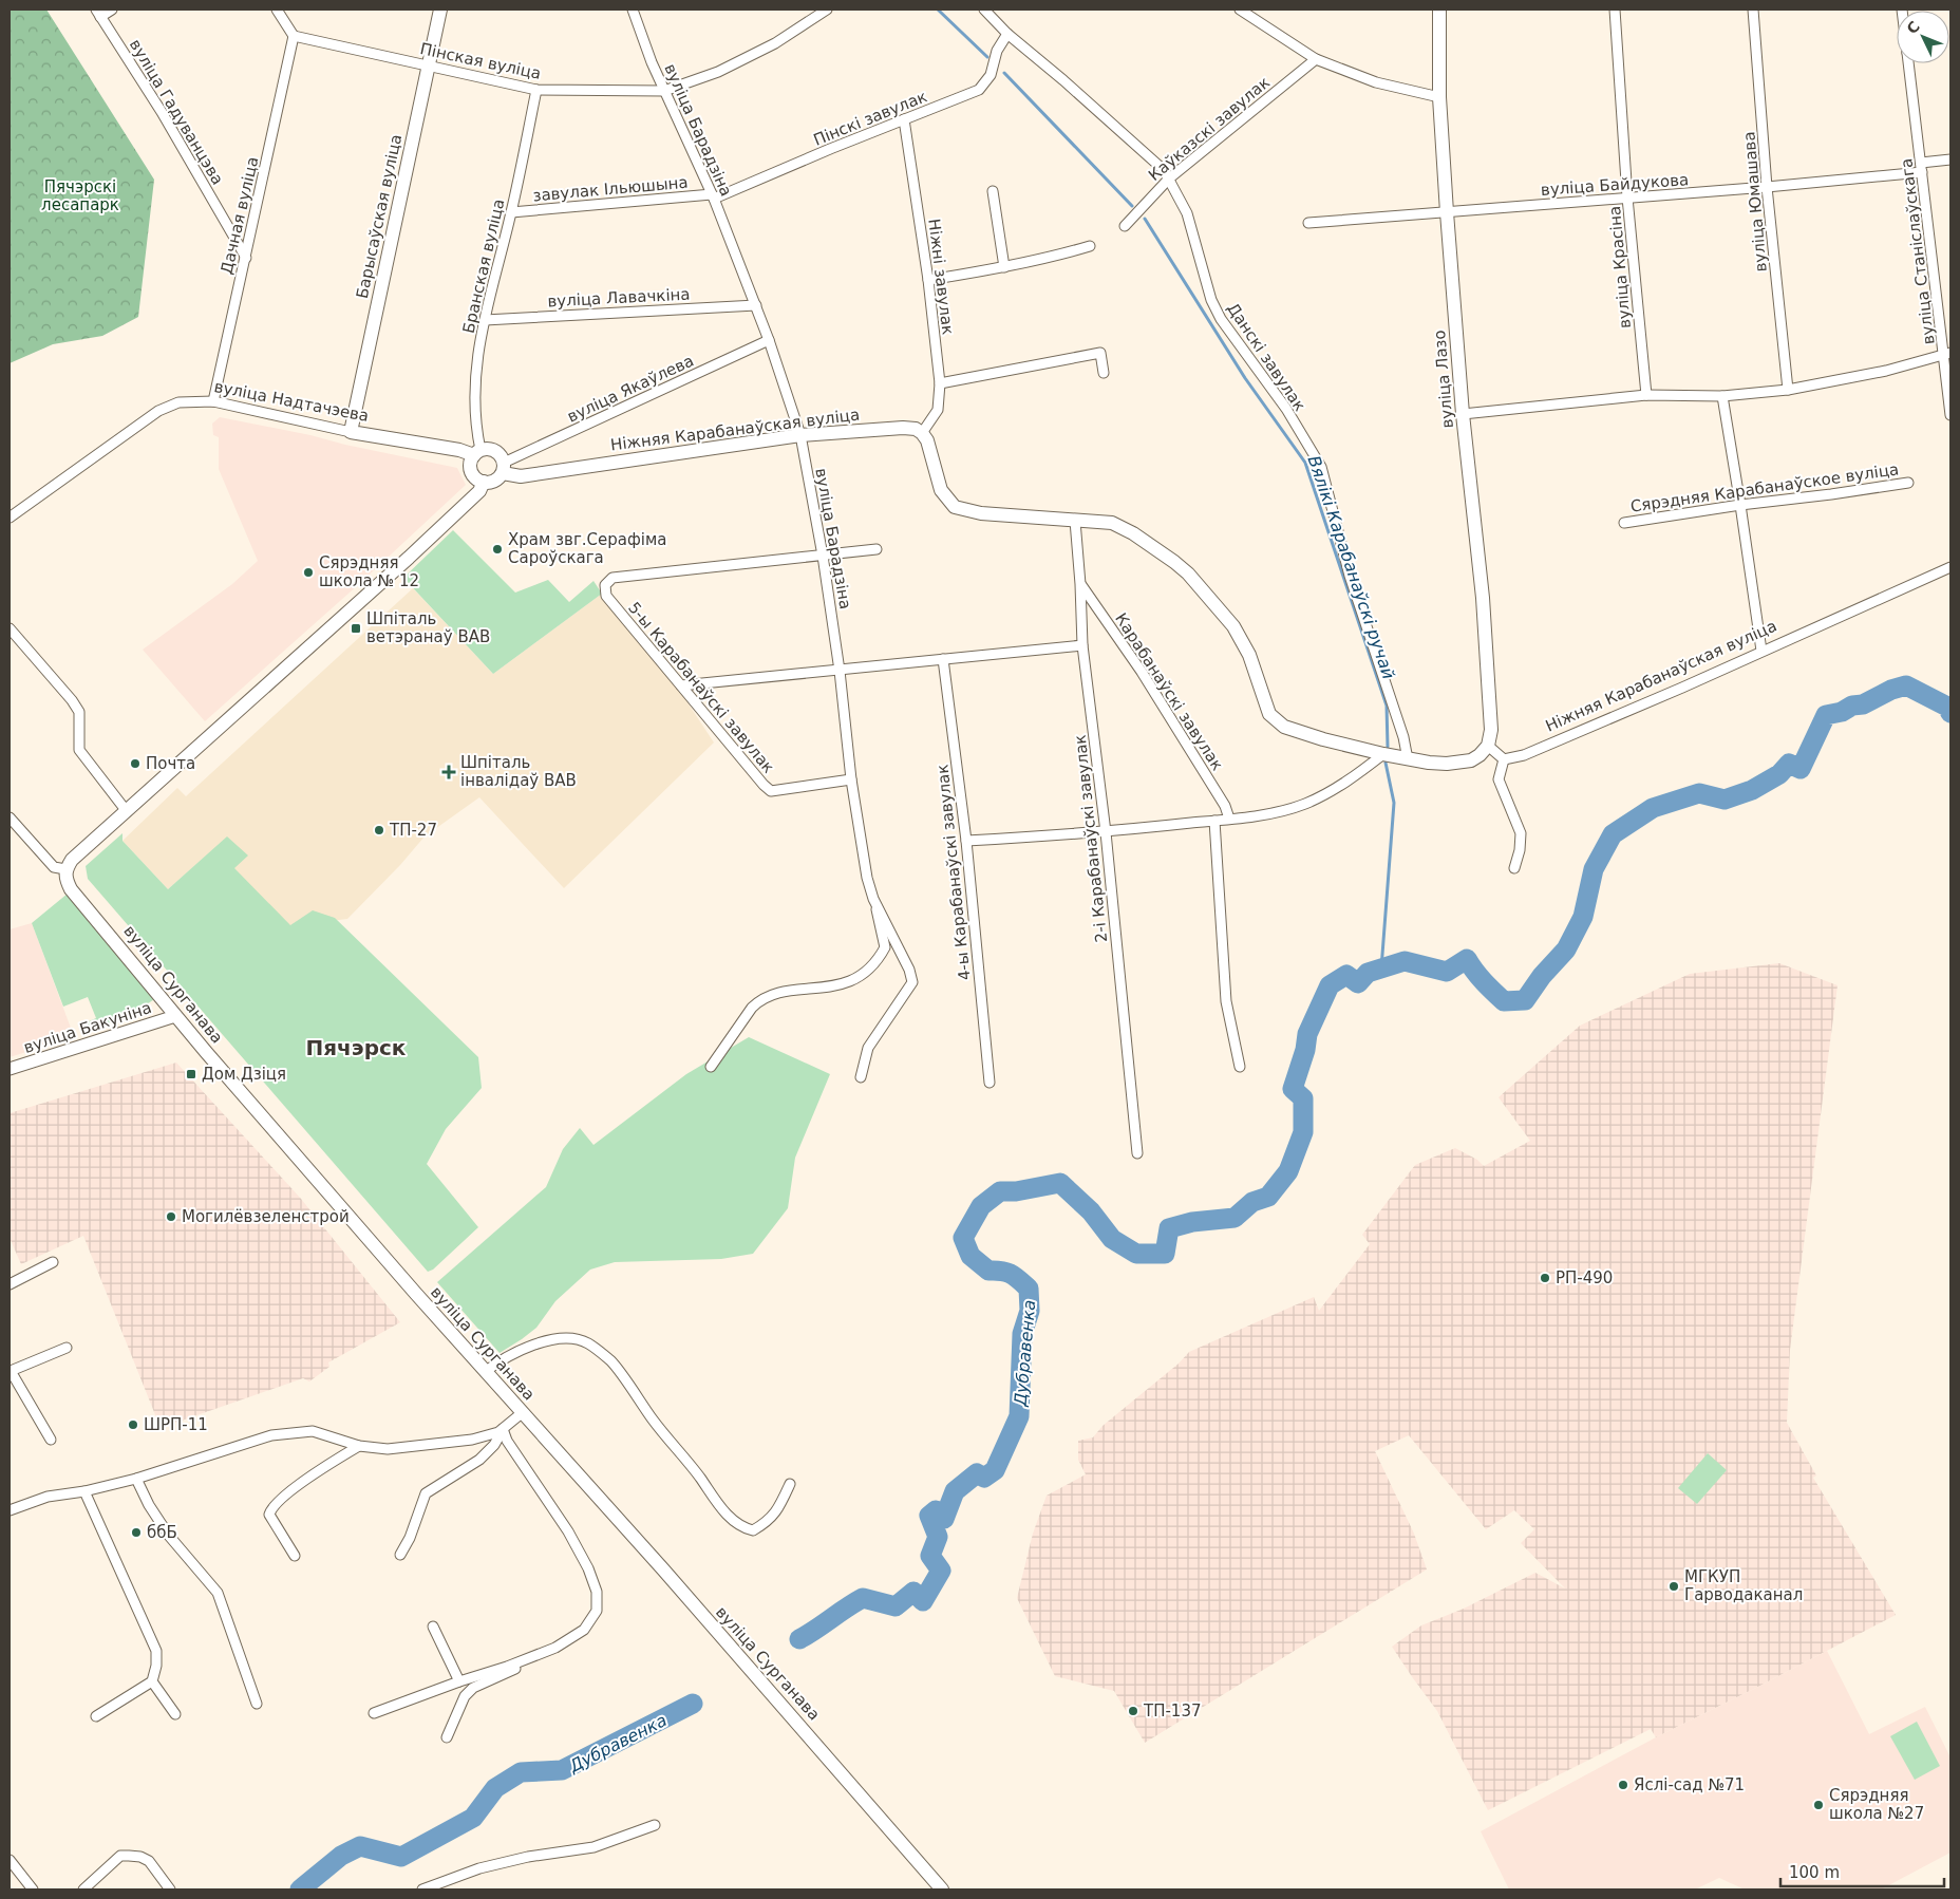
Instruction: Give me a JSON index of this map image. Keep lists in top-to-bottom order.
{
  "streets": {
    "main road": [
      "Барысаўская вуліца",
      "вуліца Лазо",
      "вуліца Надтачэева",
      "Ніжняя Карабанаўская вуліца",
      "вуліца Сурганава"
    ],
    "street": [
      "Пінская вуліца",
      "вуліца Гадуванцэва",
      "Пінскі завулак",
      "Каўказскі завулак",
      "вуліца Барадзіна",
      "вуліца Байдукова",
      "завулак Ільюшына",
      "вуліца Юмашава",
      "Дачная вуліца",
      "вуліца Станіслаўскага",
      "Бранская вуліца",
      "вуліца Красіна",
      "Ніжні завулак",
      "вуліца Лавачкіна",
      "Данскі завулак",
      "вуліца Якаўлева",
      "Сярэдняя Карабанаўское вуліца",
      "5-ы Карабанаўскі завулак",
      "Карабанаўскі завулак",
      "2-і Карабанаўскі завулак",
      "4-ы Карабанаўскі завулак",
      "вуліца Бакуніна"
    ]
  },
  "crossings": [
    ["Пінская вуліца", "вуліца Барадзіна"],
    ["Пінская вуліца", "Дачная вуліца"],
    ["Пінская вуліца", "Барысаўская вуліца"],
    ["Пінская вуліца", "Бранская вуліца"],
    ["вуліца Гадуванцэва", "Дачная вуліца"],
    ["Пінскі завулак", "вуліца Барадзіна"],
    ["Пінскі завулак", "завулак Ільюшына"],
    ["Пінскі завулак", "Ніжні завулак"],
    ["Пінскі завулак", "Данскі завулак"],
    ["Каўказскі завулак", "Данскі завулак"],
    ["вуліца Барадзіна", "завулак Ільюшына"],
    ["вуліца Барадзіна", "вуліца Лавачкіна"],
    ["вуліца Барадзіна", "вуліца Якаўлева"],
    ["вуліца Барадзіна", "Ніжняя Карабанаўская вуліца"],
    ["вуліца Барадзіна", "5-ы Карабанаўскі завулак"],
    ["вуліца Байдукова", "вуліца Юмашава"],
    ["вуліца Байдукова", "вуліца Станіслаўскага"],
    ["вуліца Байдукова", "вуліца Красіна"],
    ["вуліца Байдукова", "вуліца Лазо"],
    ["завулак Ільюшына", "Бранская вуліца"],
    ["Дачная вуліца", "вуліца Надтачэева"],
    ["Барысаўская вуліца", "вуліца Надтачэева"],
    ["Бранская вуліца", "вуліца Лавачкіна"],
    ["Бранская вуліца", "вуліца Якаўлева"],
    ["Бранская вуліца", "вуліца Надтачэева"],
    ["Бранская вуліца", "Ніжняя Карабанаўская вуліца"],
    ["Ніжні завулак", "Ніжняя Карабанаўская вуліца"],
    ["вуліца Якаўлева", "вуліца Надтачэева"],
    ["вуліца Якаўлева", "Ніжняя Карабанаўская вуліца"],
    ["вуліца Надтачэева", "Ніжняя Карабанаўская вуліца"],
    ["Карабанаўскі завулак", "2-і Карабанаўскі завулак"],
    ["вуліца Сурганава", "вуліца Бакуніна"]
  ],
  "districts": ["Пячэрск"],
  "water": ["Вялікі Карабанаўскі ручай", "Дубравенка"],
  "parks": ["Пячэрскі лесапарк"],
  "places": {
    "other": [
      "Храм звг.Серафіма Сароўскага",
      "Сярэдняя школа № 12",
      "Почта",
      "ТП-27",
      "Могилёвзеленстрой",
      "РП-490",
      "ШРП-11",
      "ббБ",
      "МГКУП Гарводаканал",
      "ТП-137",
      "Яслі-сад №71",
      "Сярэдняя школа №27"
    ],
    "transit": ["Шпіталь ветэранаў ВАВ", "Дом Дзіця"],
    "health": ["Шпіталь інвалідаў ВАВ"]
  },
  "scale_bar": "100 m",
  "north": "top left"
}
